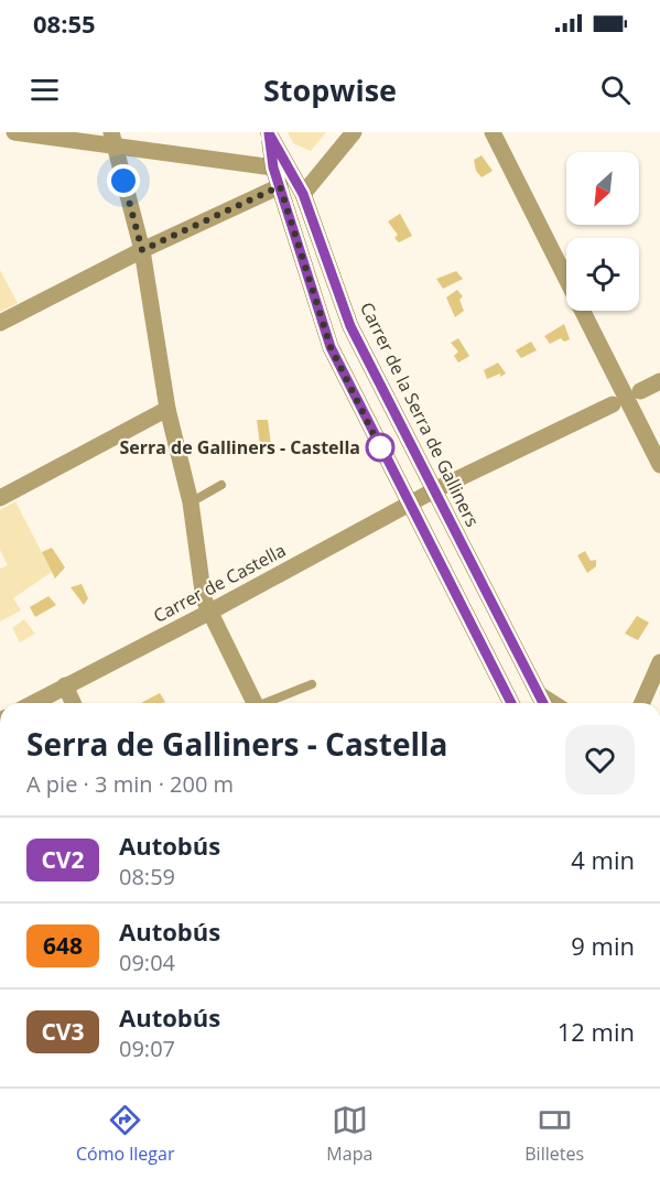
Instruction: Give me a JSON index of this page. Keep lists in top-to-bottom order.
{
  "streets": {
    "street": ["Carrer de la Serra de Galliners", "Carrer de Castella"]
  },
  "crossings": [
    ["Carrer de la Serra de Galliners", "Carrer de Castella"]
  ],
  "places": ["Serra de Galliners - Castella"],
  "lines": ["bus line CV2"],
  "north": "bottom left",
  "page": {
    "status": "08:55",
    "header": "Stopwise",
    "heading": ["Serra de Galliners - Castella", "A pie · 3 min · 200 m"],
    "list": [
      {
        "mark": "CV2",
        "name": "Autobús",
        "note": "08:59",
        "value": "4 min"
      },
      {
        "mark": "648",
        "name": "Autobús",
        "note": "09:04",
        "value": "9 min"
      },
      {
        "mark": "CV3",
        "name": "Autobús",
        "note": "09:07",
        "value": "12 min"
      }
    ],
    "tabs": ["Cómo llegar", "Mapa", "Billetes"]
  }
}
